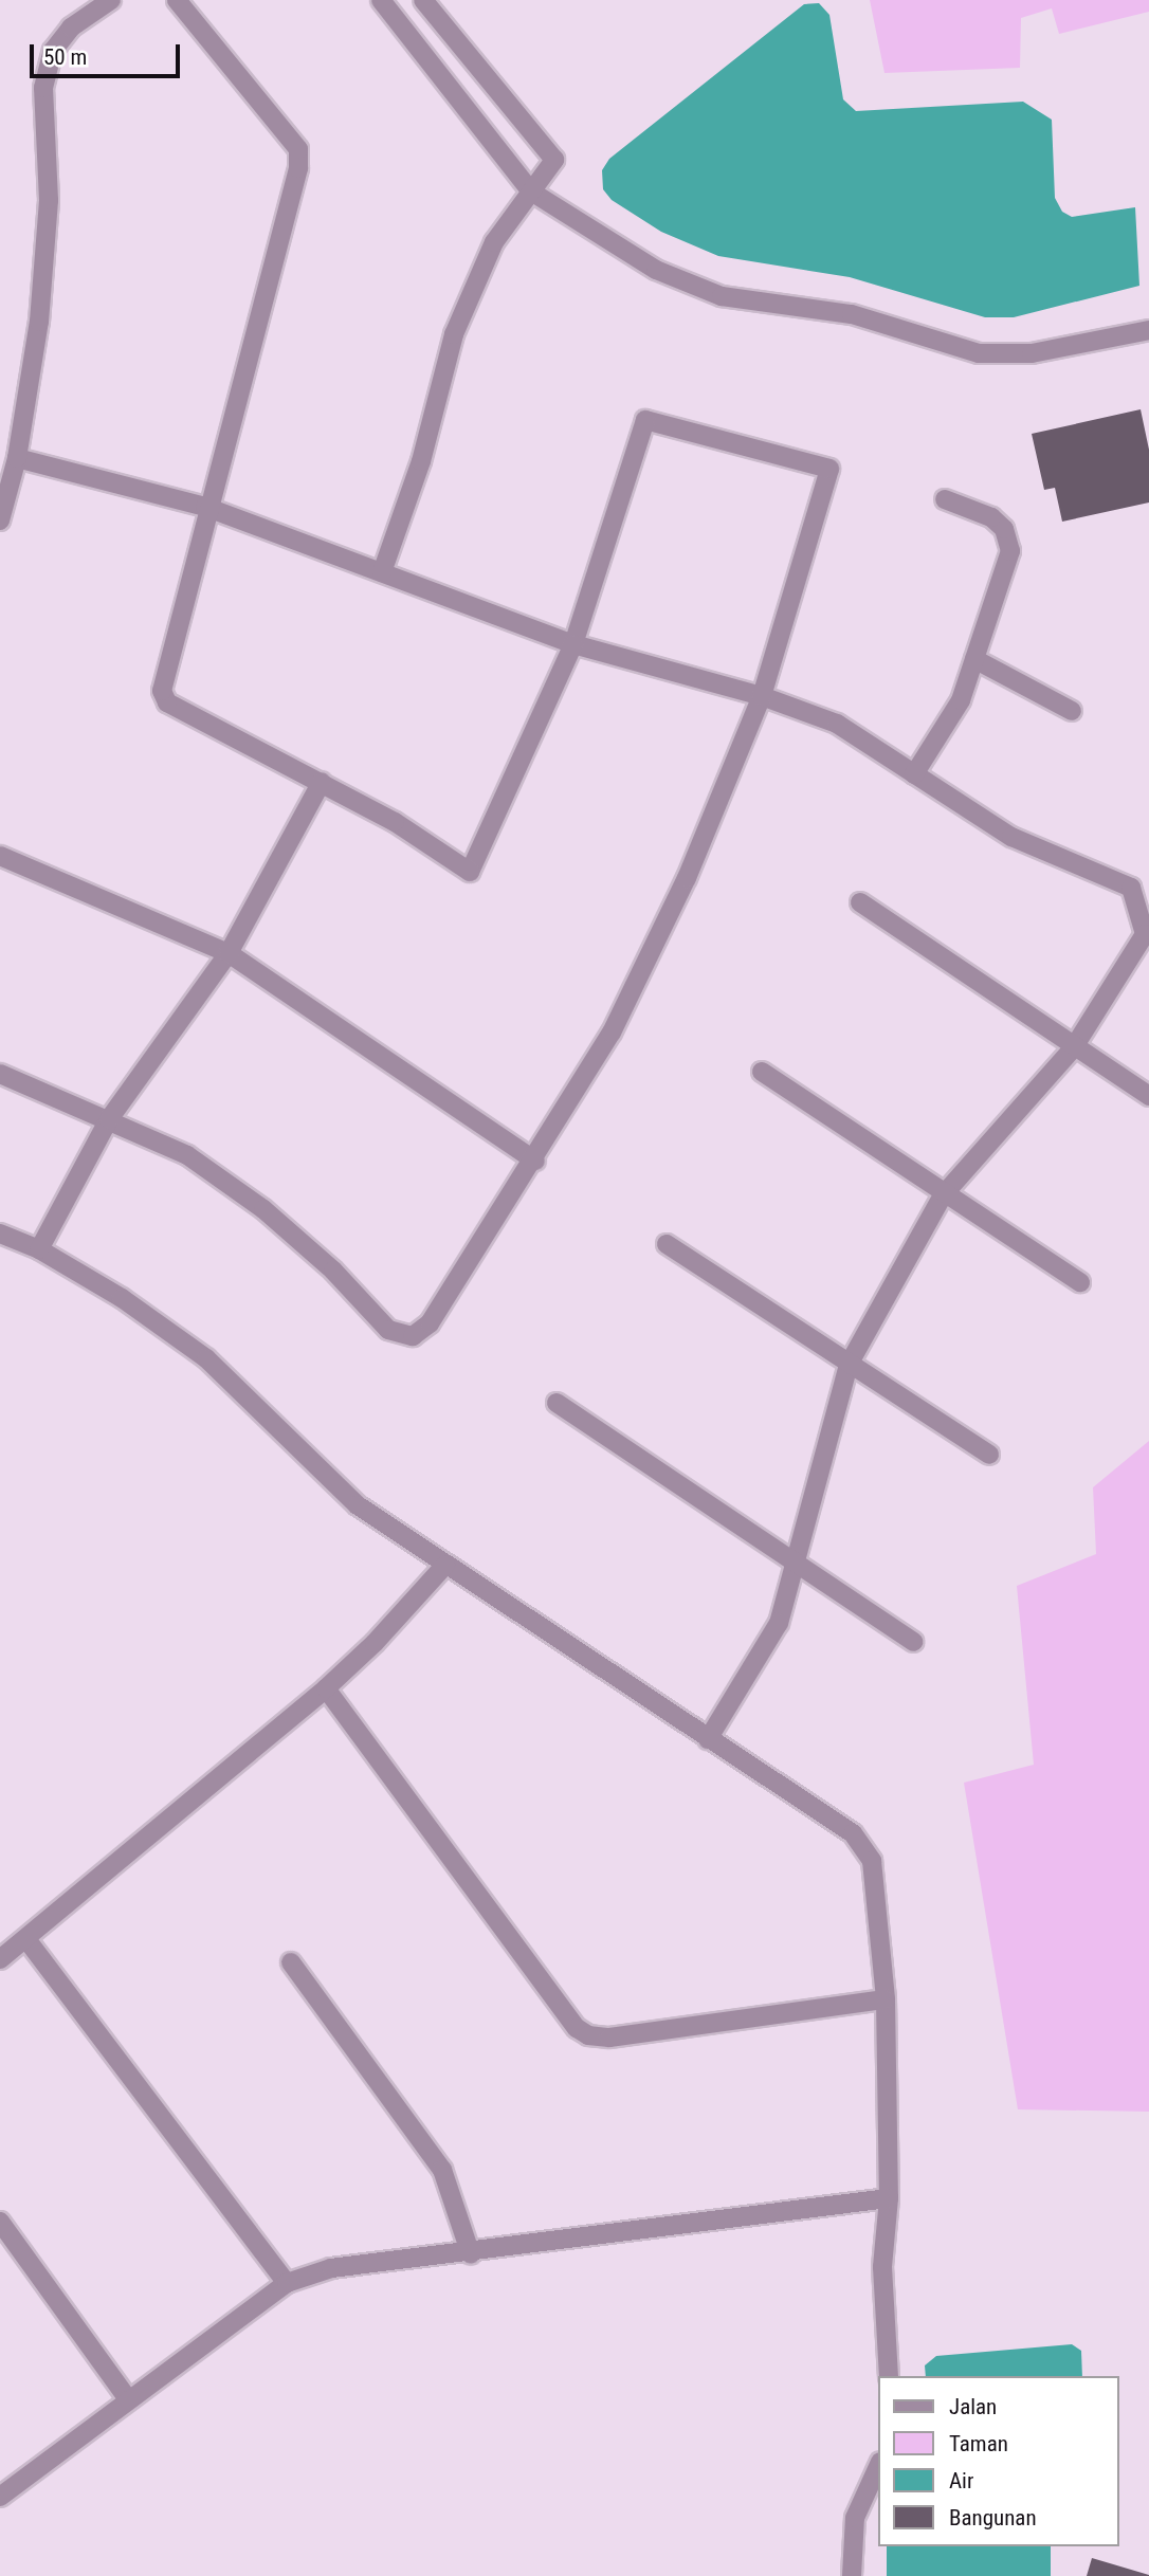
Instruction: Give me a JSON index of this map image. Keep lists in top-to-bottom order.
{
  "legend": [
    "Jalan",
    "Taman",
    "Air",
    "Bangunan"
  ],
  "scale_bar": "50 m"
}
